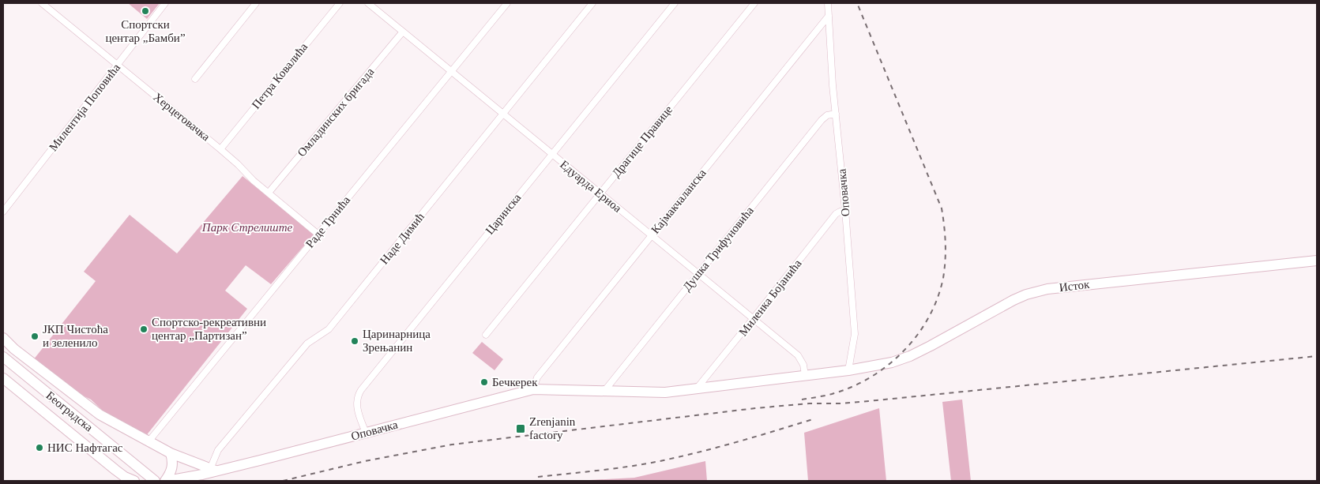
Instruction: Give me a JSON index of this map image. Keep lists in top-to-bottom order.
{
  "streets": {
    "main road": ["Оповачка", "Исток", "Београдска"],
    "street": [
      "Петра Ковалића",
      "Милентија Поповића",
      "Омладинских бригада",
      "Херцеговачка",
      "Драгице Правице",
      "Едуарда Ериоа",
      "Кајмакчаланска",
      "Царинска",
      "Раде Трнића",
      "Наде Димић",
      "Душка Трифуновића",
      "Миленка Бојанића"
    ]
  },
  "crossings": [
    ["Петра Ковалића", "Херцеговачка"],
    ["Милентија Поповића", "Херцеговачка"],
    ["Омладинских бригада", "Херцеговачка"],
    ["Омладинских бригада", "Едуарда Ериоа"],
    ["Херцеговачка", "Раде Трнића"],
    ["Драгице Правице", "Едуарда Ериоа"],
    ["Едуарда Ериоа", "Кајмакчаланска"],
    ["Едуарда Ериоа", "Царинска"],
    ["Едуарда Ериоа", "Раде Трнића"],
    ["Едуарда Ериоа", "Наде Димић"],
    ["Едуарда Ериоа", "Душка Трифуновића"],
    ["Едуарда Ериоа", "Исток"],
    ["Едуарда Ериоа", "Миленка Бојанића"],
    ["Оповачка", "Кајмакчаланска"],
    ["Оповачка", "Царинска"],
    ["Оповачка", "Наде Димић"],
    ["Оповачка", "Душка Трифуновића"],
    ["Оповачка", "Исток"],
    ["Оповачка", "Миленка Бојанића"],
    ["Исток", "Миленка Бојанића"]
  ],
  "parks": ["Парк Стрелиште"],
  "places": {
    "other": [
      "Спортски центар „Бамби”",
      "Спортско-рекреативни центар „Партизан”",
      "ЈКП Чистоћа и зеленило",
      "Царинарница Зрењанин",
      "Бечкерек",
      "НИС Нафтагас"
    ],
    "transit": ["Zrenjanin factory"]
  }
}
